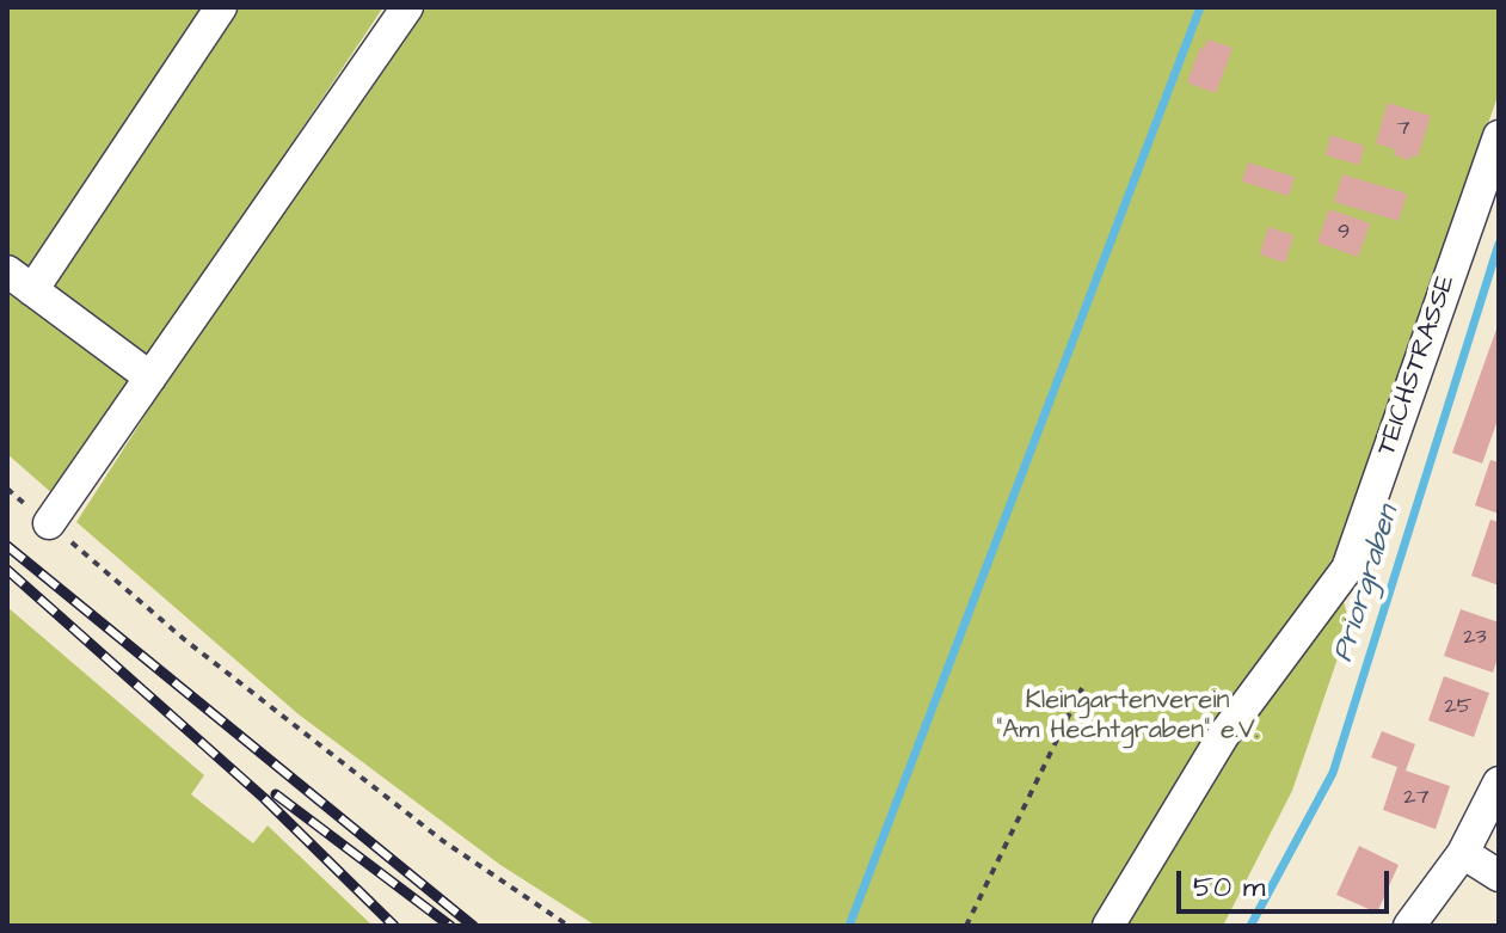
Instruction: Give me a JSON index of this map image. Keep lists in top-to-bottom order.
{
  "streets": {
    "street": ["TEICHSTRASSE"]
  },
  "water": ["Priorgraben"],
  "parks": ["Kleingartenverein \"Am Hechtgraben\" e.V."],
  "house_numbers": [
    "7",
    "9",
    "23",
    "25",
    "27"
  ],
  "scale_bar": "50 m"
}
